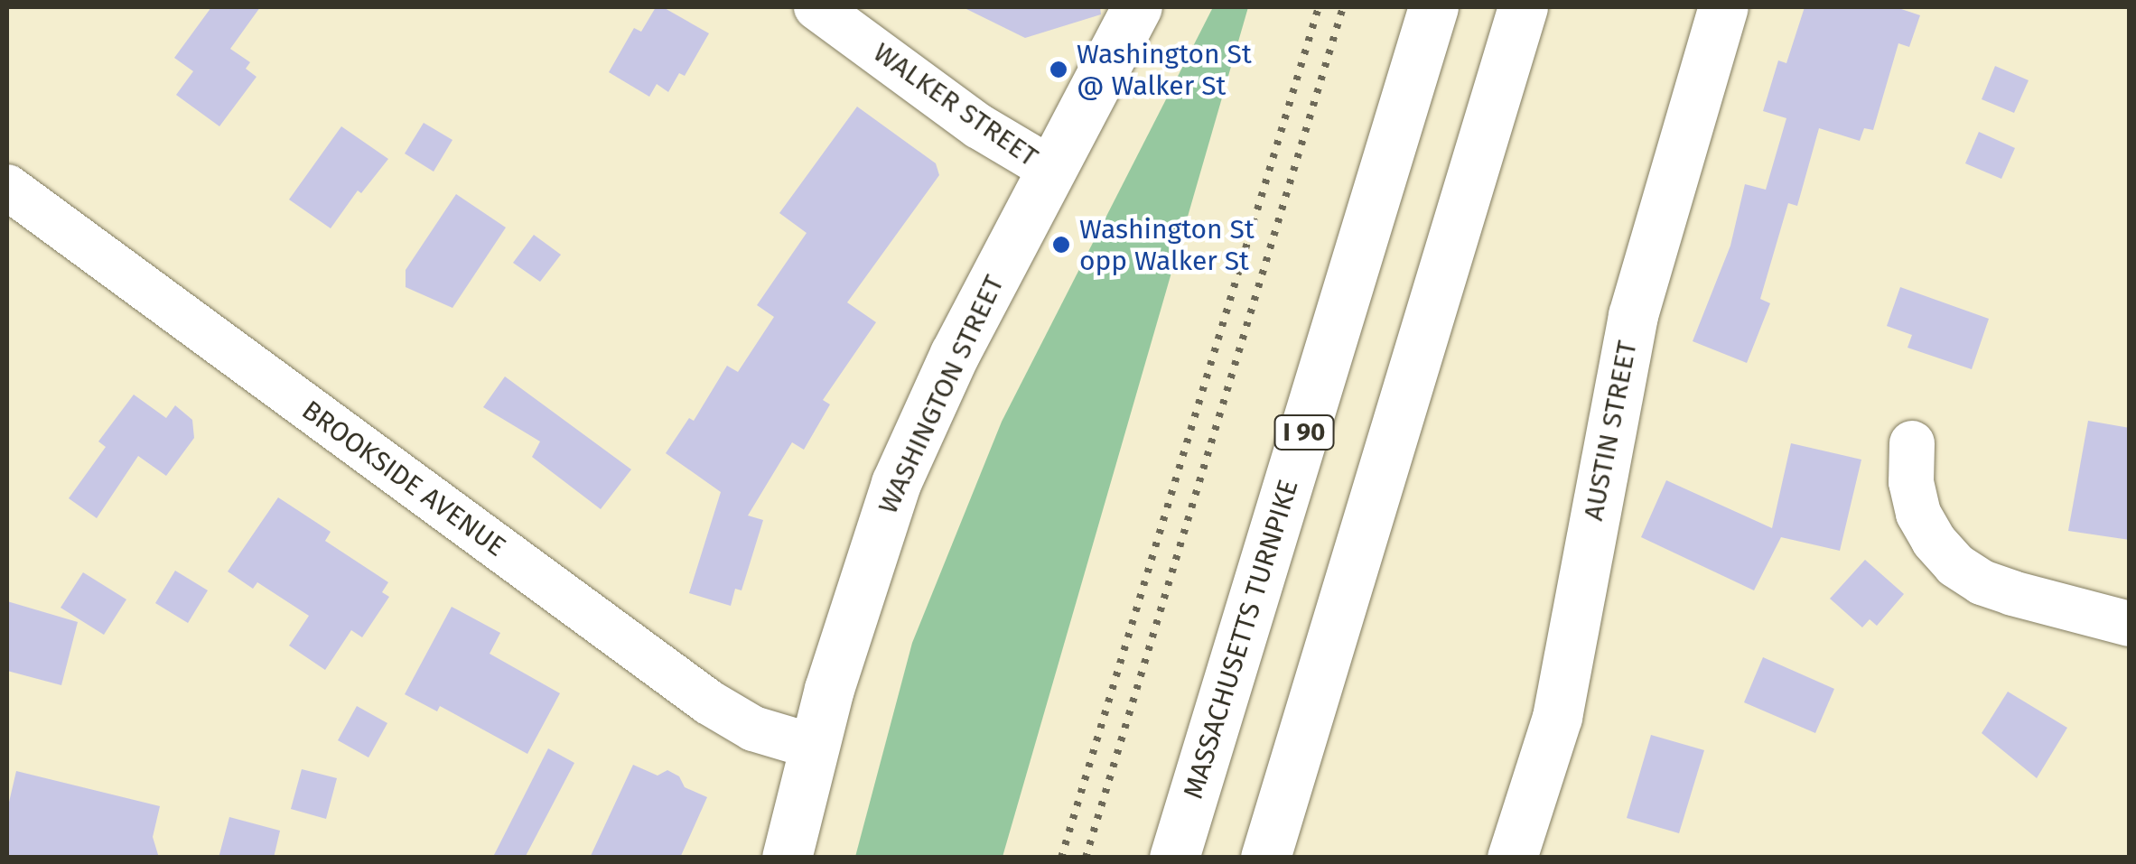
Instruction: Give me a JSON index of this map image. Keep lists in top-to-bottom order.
{
  "streets": {
    "main road": [
      "WASHINGTON STREET",
      "AUSTIN STREET",
      "I 90",
      "MASSACHUSETTS TURNPIKE"
    ],
    "street": ["WALKER STREET", "BROOKSIDE AVENUE"]
  },
  "crossings": [
    ["WALKER STREET", "WASHINGTON STREET"],
    ["WASHINGTON STREET", "BROOKSIDE AVENUE"]
  ],
  "places": ["Washington St @ Walker St", "Washington St opp Walker St"]
}
